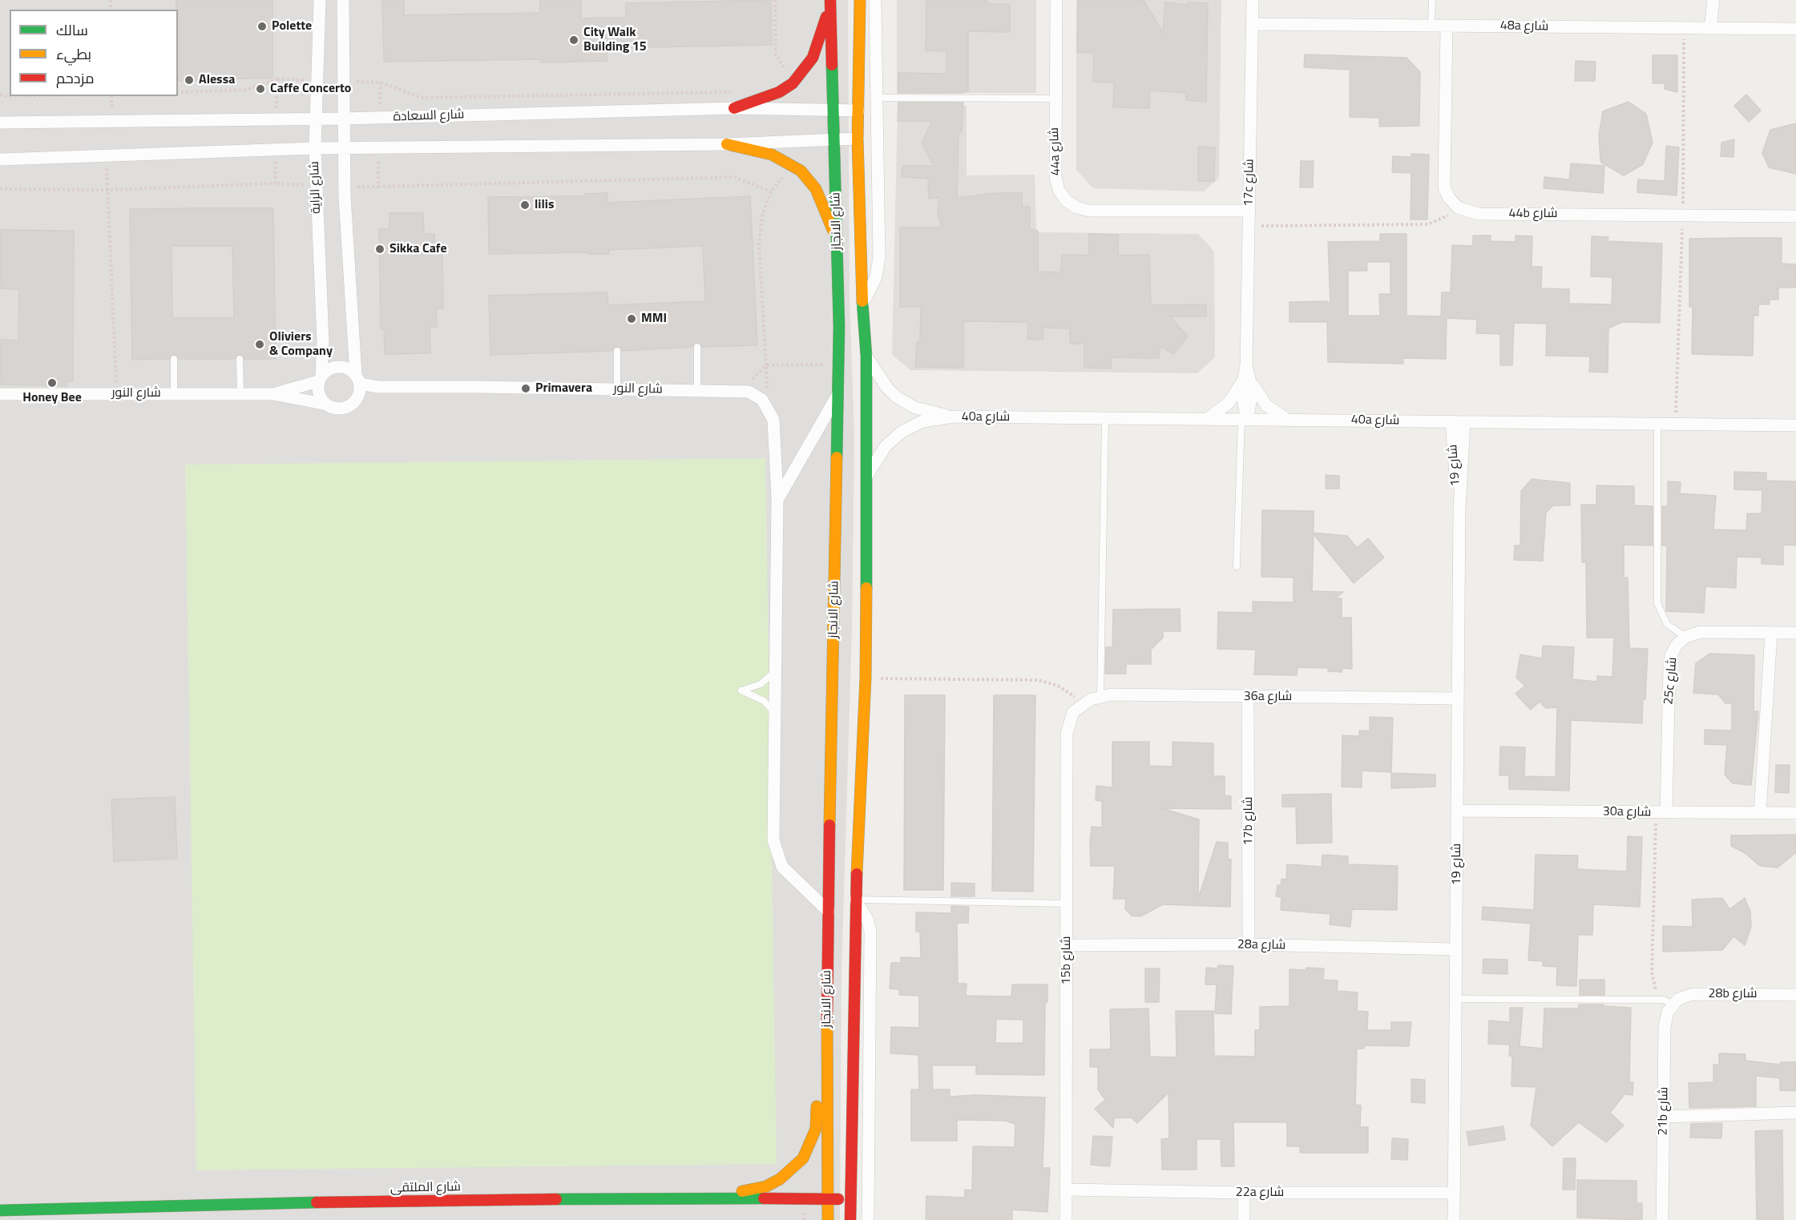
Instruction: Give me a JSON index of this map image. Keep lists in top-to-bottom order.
{
  "streets": {
    "street": [
      "48a شارع",
      "شارع السعادة",
      "44a شارع",
      "17c شارع",
      "شارع الراية",
      "44b شارع",
      "شارع الانجاز",
      "شارع النور",
      "40a شارع",
      "شارع 19",
      "25c شارع",
      "36a شارع",
      "30a شارع",
      "17b شارع",
      "28a شارع",
      "15b شارع",
      "28b شارع",
      "21b شارع",
      "شارع الملتقى",
      "22a شارع"
    ]
  },
  "crossings": [
    ["48a شارع", "17c شارع"],
    ["شارع السعادة", "شارع الراية"],
    ["شارع السعادة", "شارع الانجاز"],
    ["44a شارع", "17c شارع"],
    ["17c شارع", "40a شارع"],
    ["شارع الراية", "شارع النور"],
    ["شارع الانجاز", "40a شارع"],
    ["شارع الانجاز", "شارع الملتقى"],
    ["40a شارع", "شارع 19"],
    ["شارع 19", "36a شارع"],
    ["شارع 19", "30a شارع"],
    ["شارع 19", "28a شارع"],
    ["شارع 19", "22a شارع"],
    ["25c شارع", "30a شارع"],
    ["36a شارع", "17b شارع"],
    ["36a شارع", "15b شارع"],
    ["17b شارع", "28a شارع"],
    ["28a شارع", "15b شارع"],
    ["15b شارع", "22a شارع"],
    ["28b شارع", "21b شارع"]
  ],
  "places": [
    "Polette",
    "City Walk Building 15",
    "Alessa",
    "Caffe Concerto",
    "lilis",
    "Sikka Cafe",
    "MMI",
    "Oliviers & Company",
    "Honey Bee",
    "Primavera"
  ],
  "legend": ["سالك", "بطيء", "مزدحم"]
}
